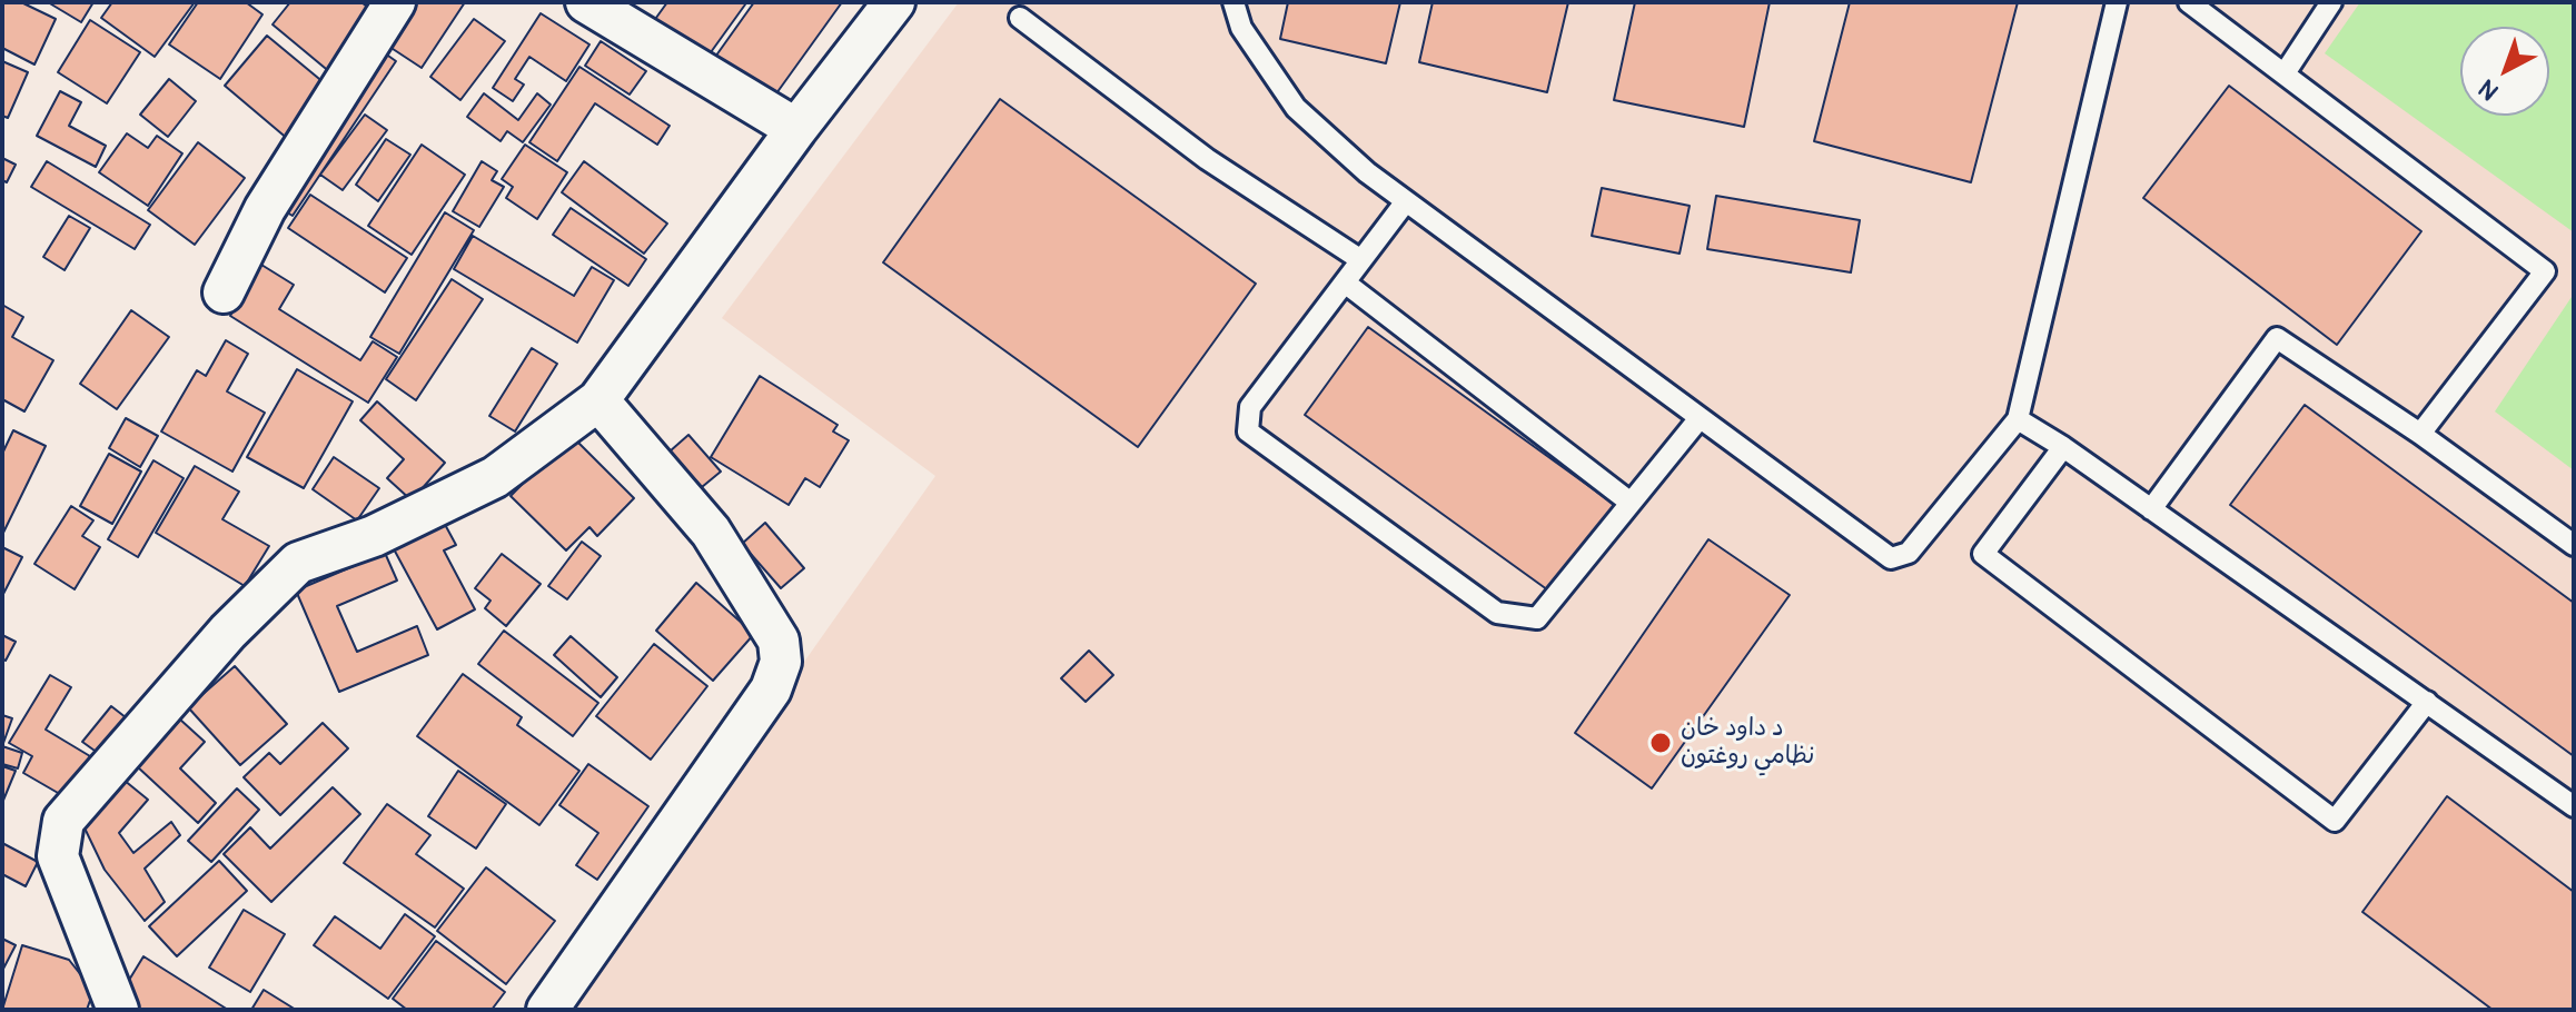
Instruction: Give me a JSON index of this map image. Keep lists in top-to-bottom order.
{
  "places": ["د داود خان نظامي روغتون"],
  "north": "bottom left"
}
